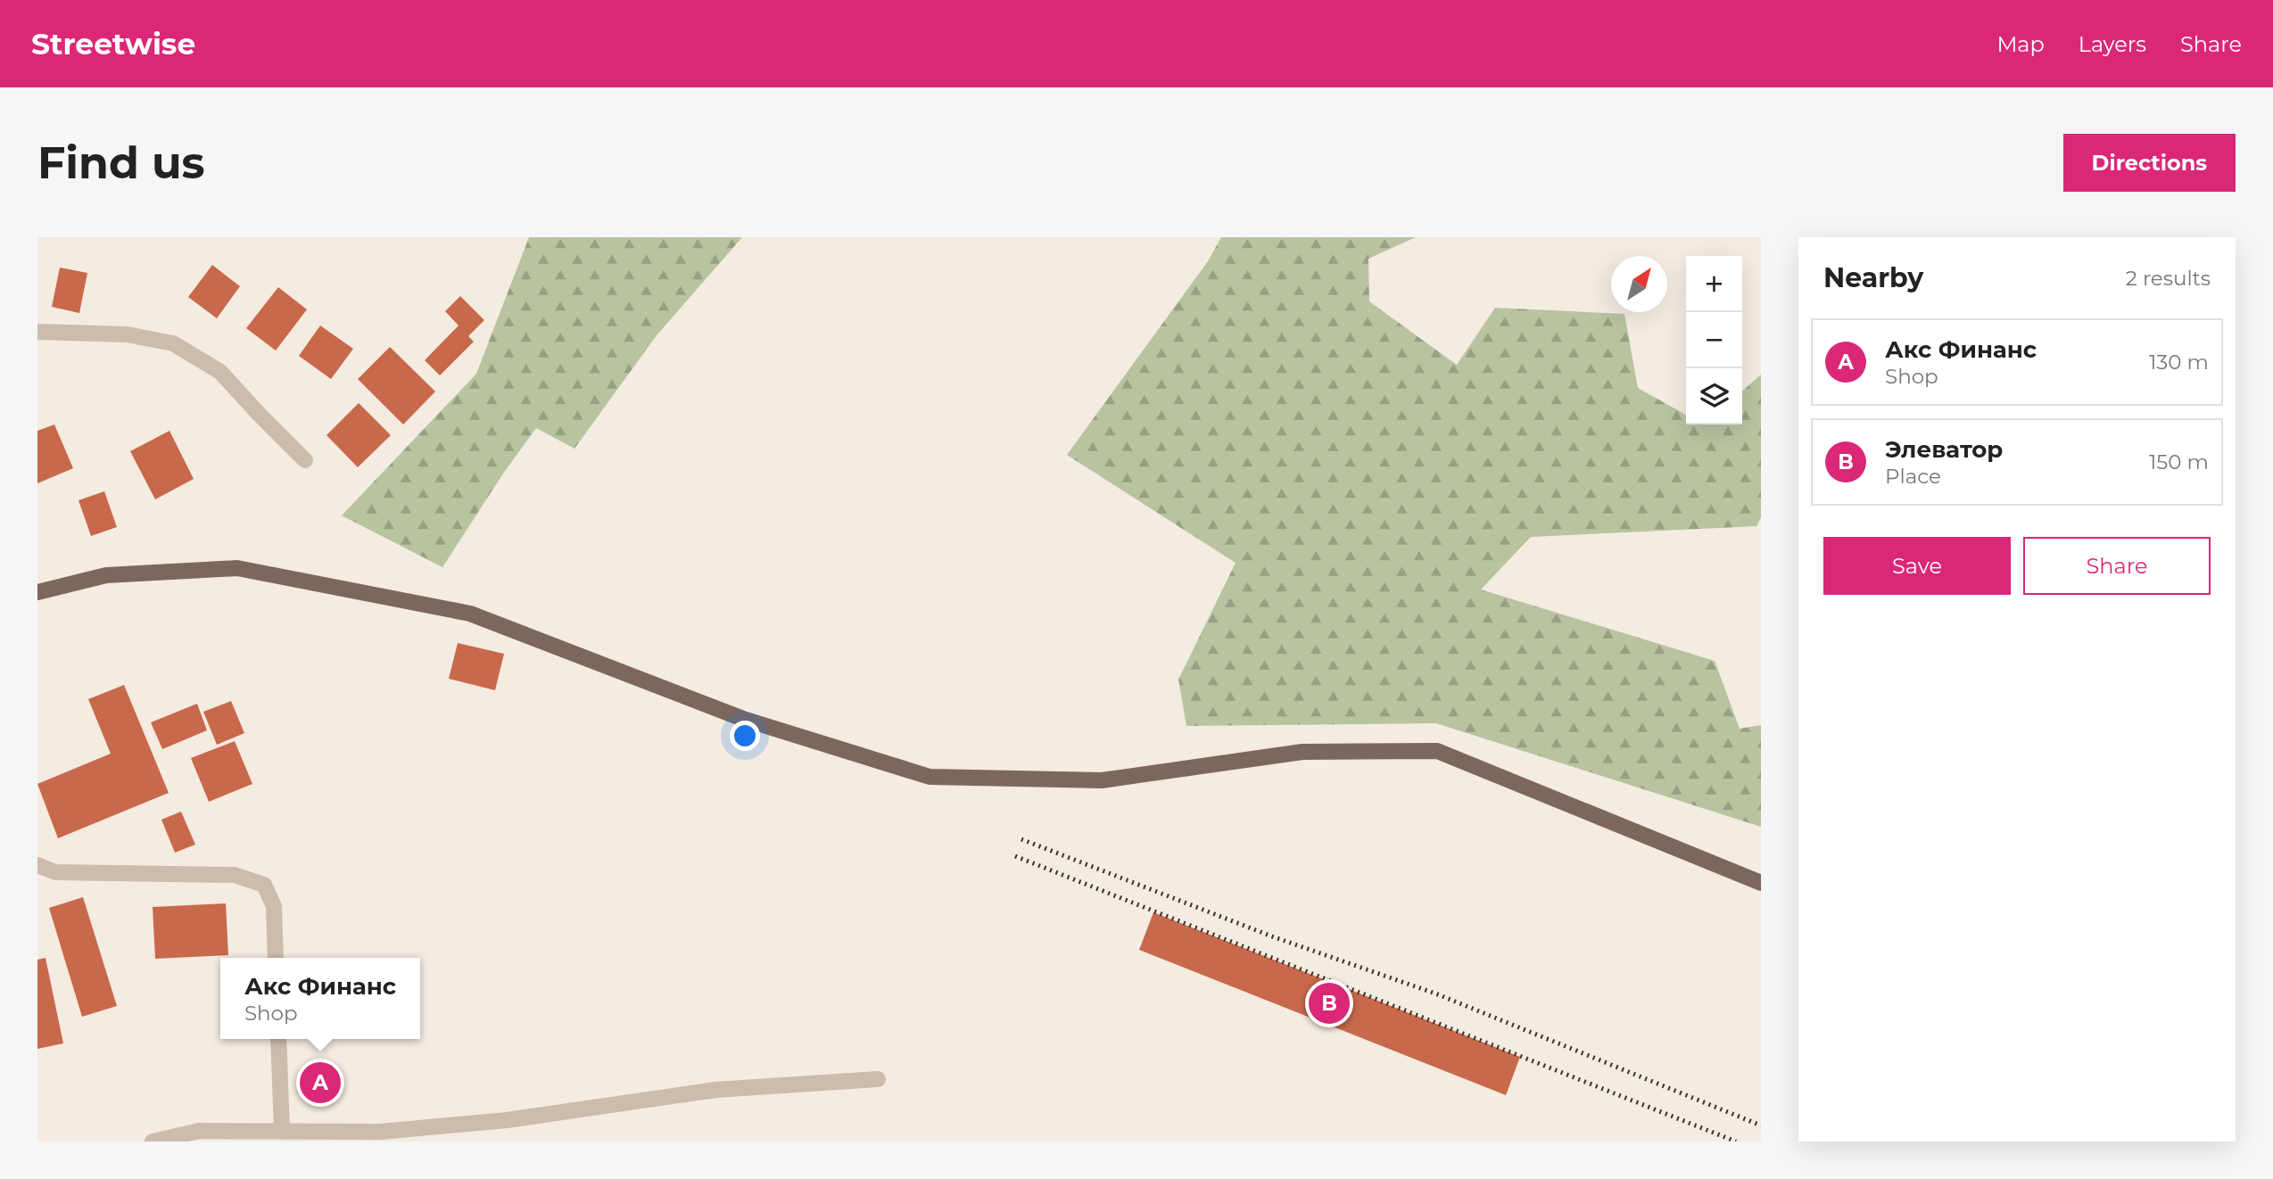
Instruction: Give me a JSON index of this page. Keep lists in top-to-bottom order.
{
  "north": "top right",
  "page": {
    "header": "Streetwise",
    "nav": ["Map", "Layers", "Share"],
    "buttons": [
      "Directions",
      ["Save", "Share"]
    ],
    "title": "Find us",
    "heading": ["Nearby", "2 results"],
    "map_buttons": ["+", "−"],
    "list": [
      {
        "mark": "A",
        "name": "Акс Финанс",
        "note": "Shop",
        "value": "130 m"
      },
      {
        "mark": "B",
        "name": "Элеватор",
        "note": "Place",
        "value": "150 m"
      }
    ],
    "popup": ["Акс Финанс", "Shop"],
    "pins": ["B", "A"]
  }
}
